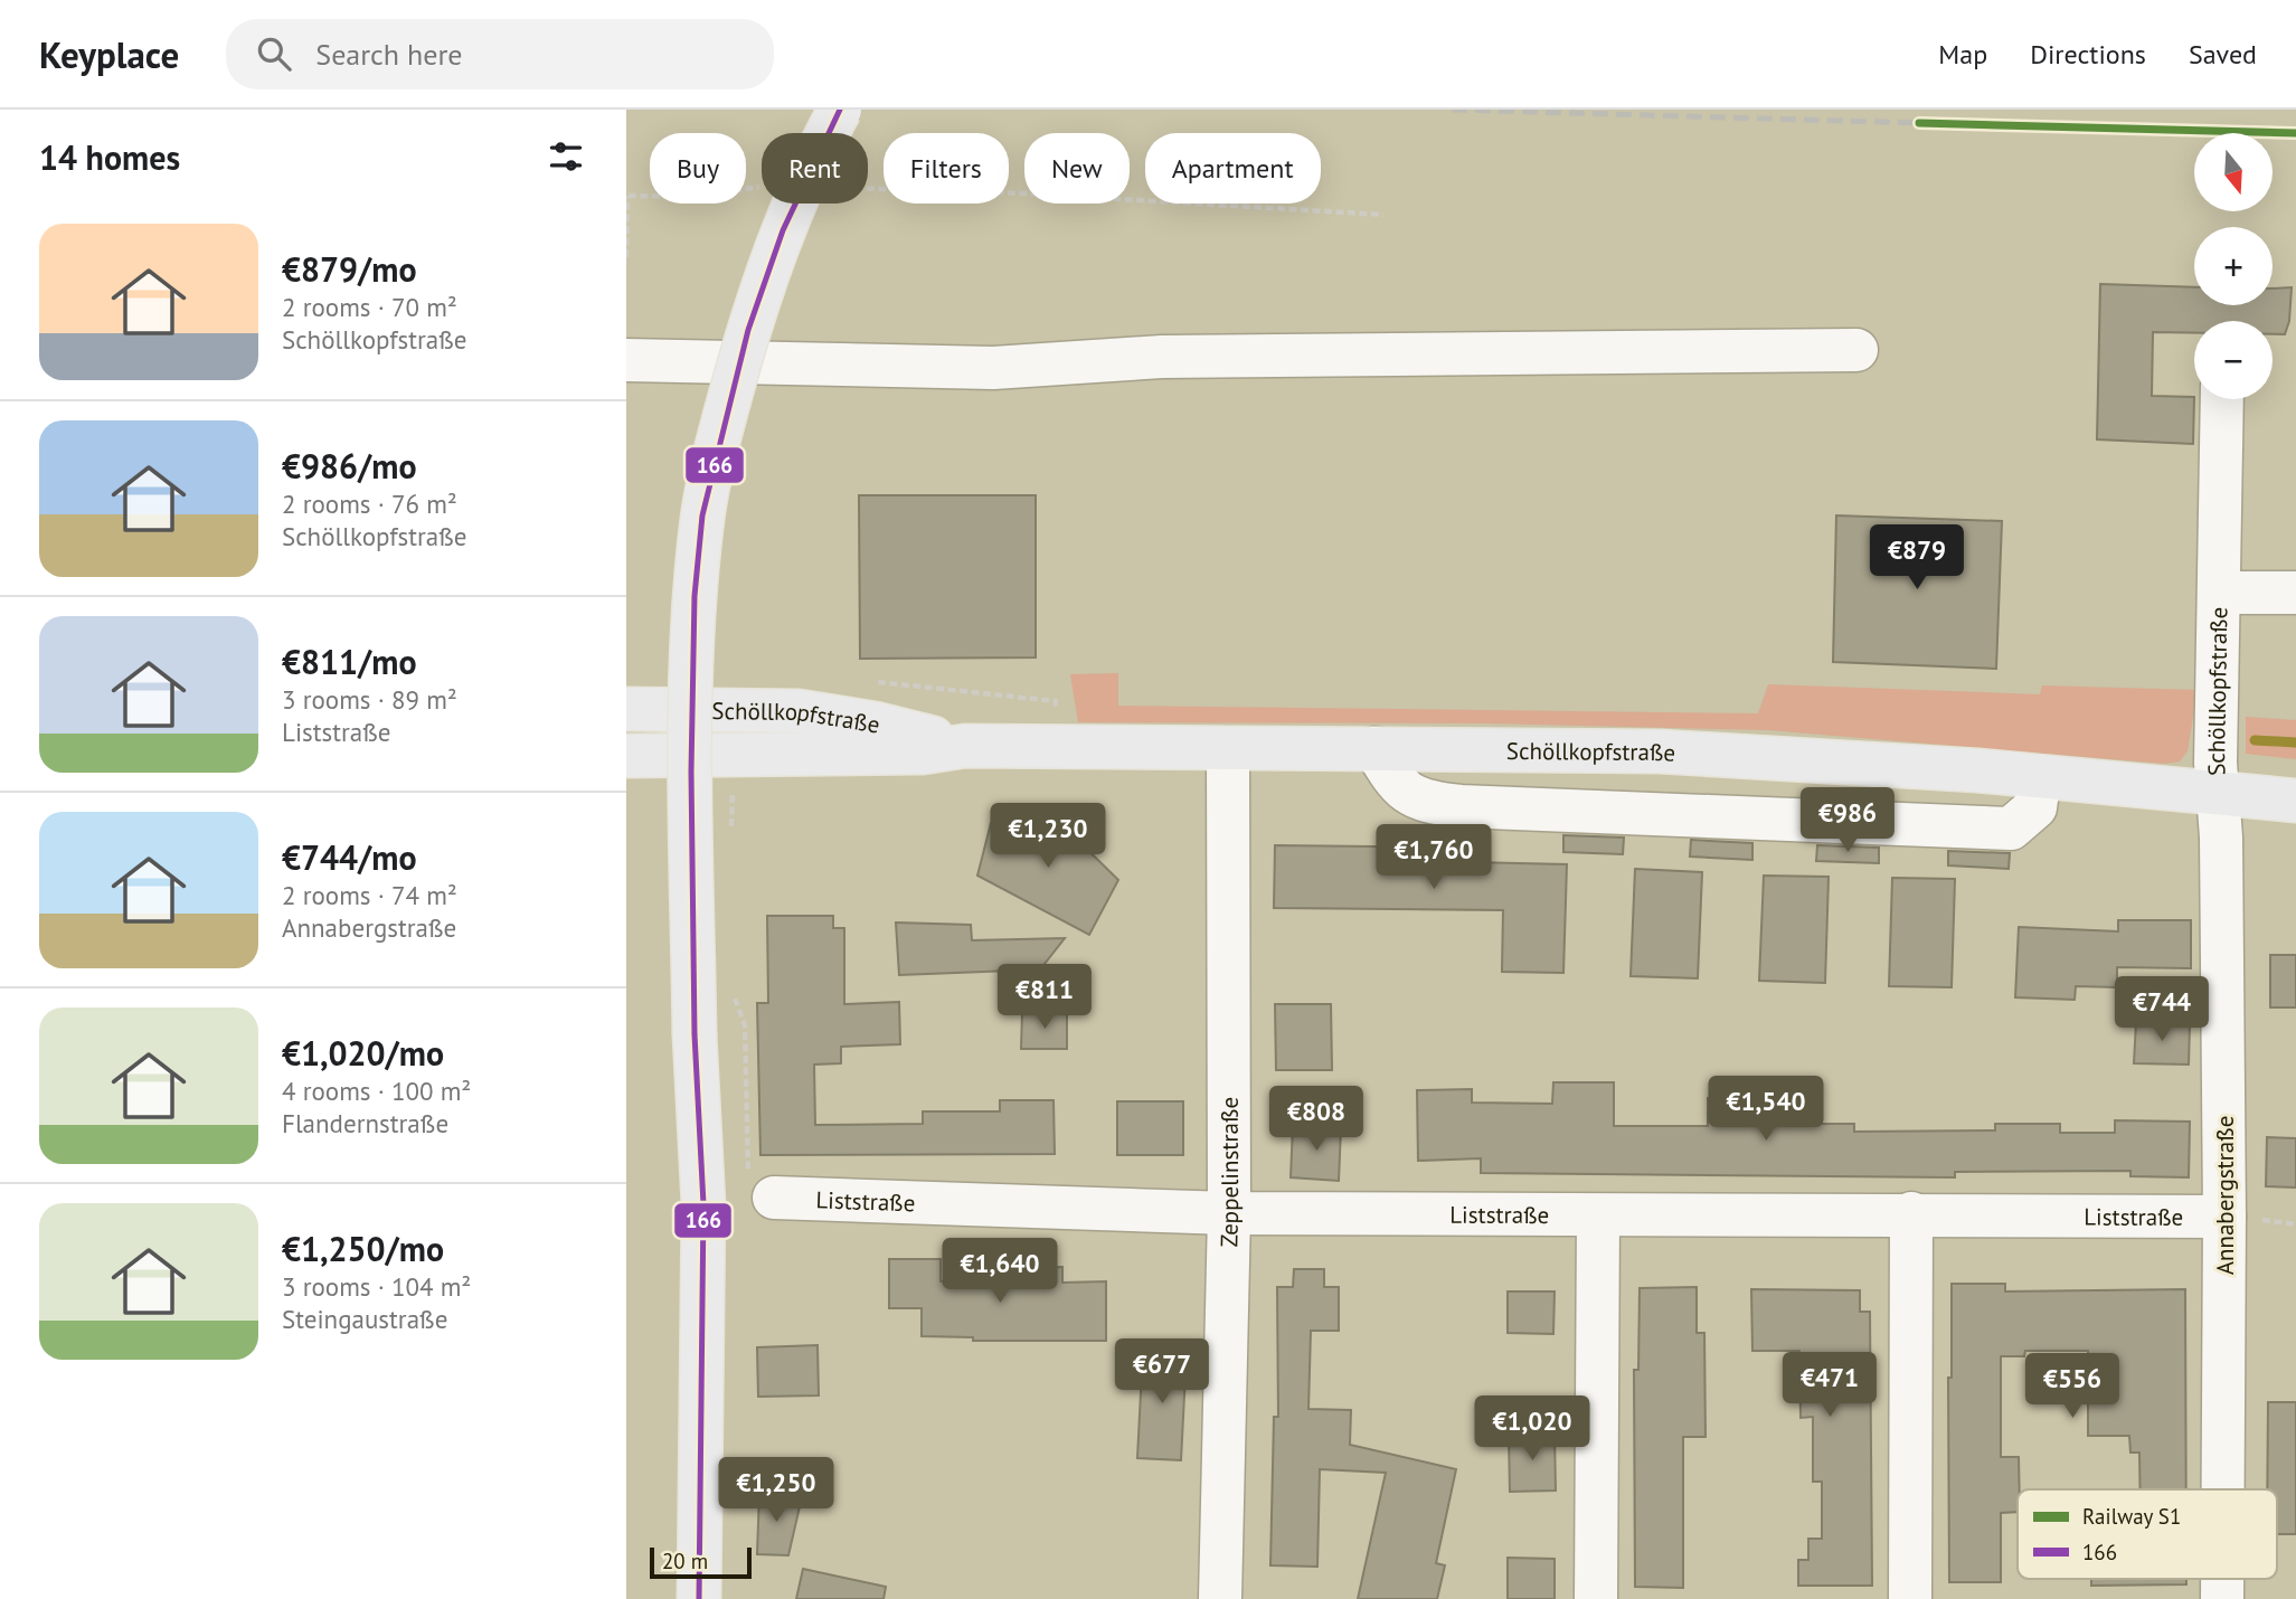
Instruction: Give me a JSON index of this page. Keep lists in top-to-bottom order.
{
  "streets": {
    "main road": ["Schöllkopfstraße"],
    "street": ["Zeppelinstraße", "Annabergstraße", "Liststraße"]
  },
  "crossings": [
    ["Schöllkopfstraße", "Zeppelinstraße"],
    ["Schöllkopfstraße", "Annabergstraße"],
    ["Zeppelinstraße", "Liststraße"],
    ["Annabergstraße", "Liststraße"]
  ],
  "lines": ["transit line 166", "rail line S1"],
  "legend": ["Railway S1", "166"],
  "scale_bar": "20 m",
  "north": "bottom",
  "page": {
    "header": "Keyplace",
    "search": "Search here",
    "nav": ["Map", "Directions", "Saved"],
    "heading": "14 homes",
    "map_buttons": ["+", "−"],
    "chip": [
      "Buy",
      "Rent",
      "Filters",
      "New",
      "Apartment"
    ],
    "list": [
      {
        "name": "€879/mo",
        "note": "2 rooms · 70 m² · Schöllkopfstraße"
      },
      {
        "name": "€986/mo",
        "note": "2 rooms · 76 m² · Schöllkopfstraße"
      },
      {
        "name": "€811/mo",
        "note": "3 rooms · 89 m² · Liststraße"
      },
      {
        "name": "€744/mo",
        "note": "2 rooms · 74 m² · Annabergstraße"
      },
      {
        "name": "€1,020/mo",
        "note": "4 rooms · 100 m² · Flandernstraße"
      },
      {
        "name": "€1,250/mo",
        "note": "3 rooms · 104 m² · Steingaustraße"
      }
    ],
    "price": [
      "€879",
      "€986",
      "€1,230",
      "€1,760",
      "€811",
      "€744",
      "€1,540",
      "€808",
      "€1,640",
      "€677",
      "€471",
      "€556",
      "€1,020",
      "€1,250"
    ],
    "scale": "20 m"
  }
}
